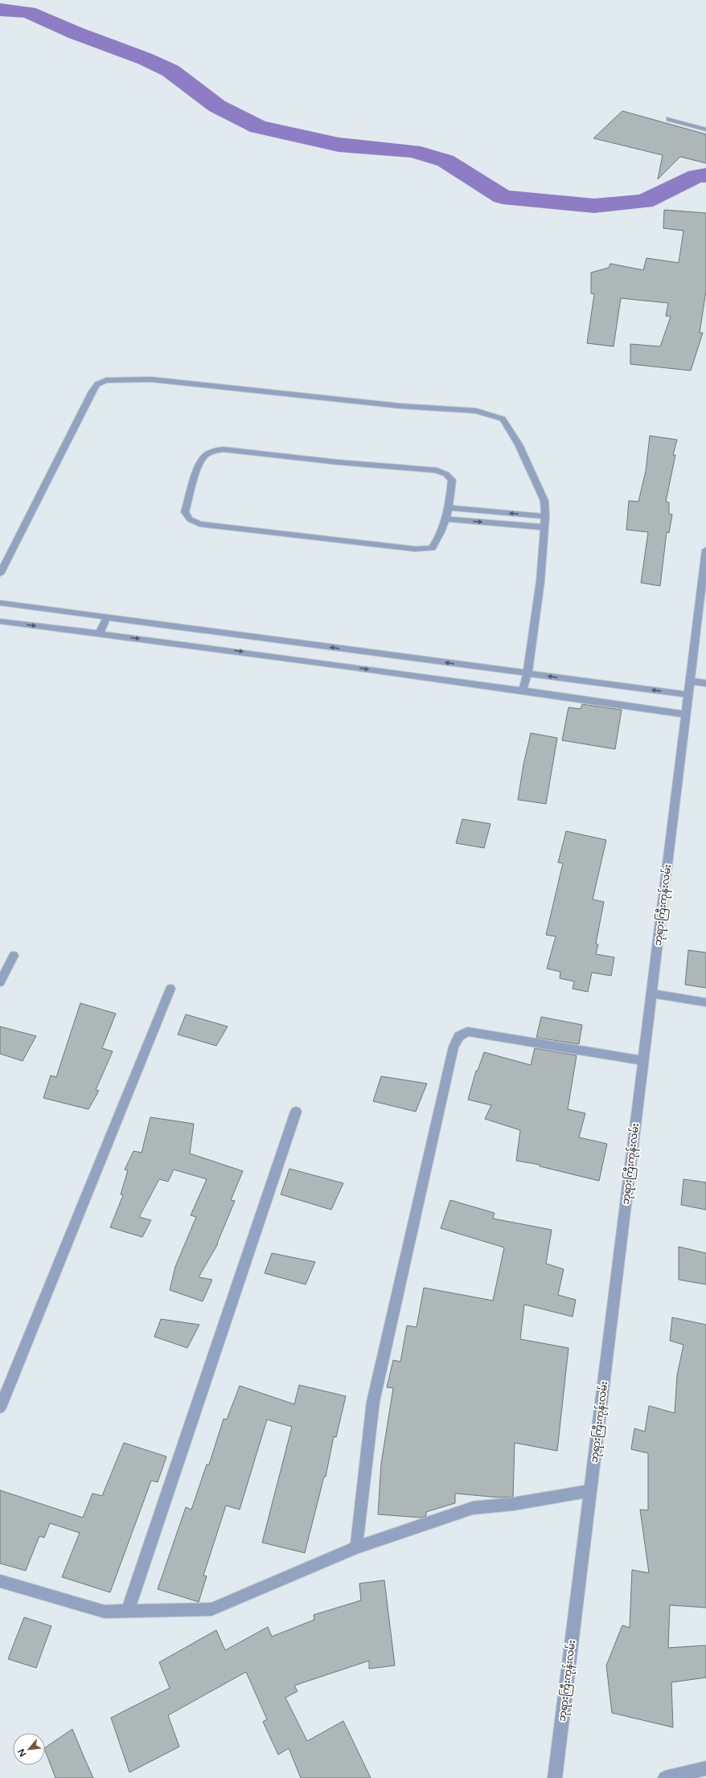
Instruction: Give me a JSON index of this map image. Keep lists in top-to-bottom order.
{
  "streets": {
    "street": ["ဘုရားကြီးကုန်းလမ်း"]
  },
  "north": "bottom left"
}
